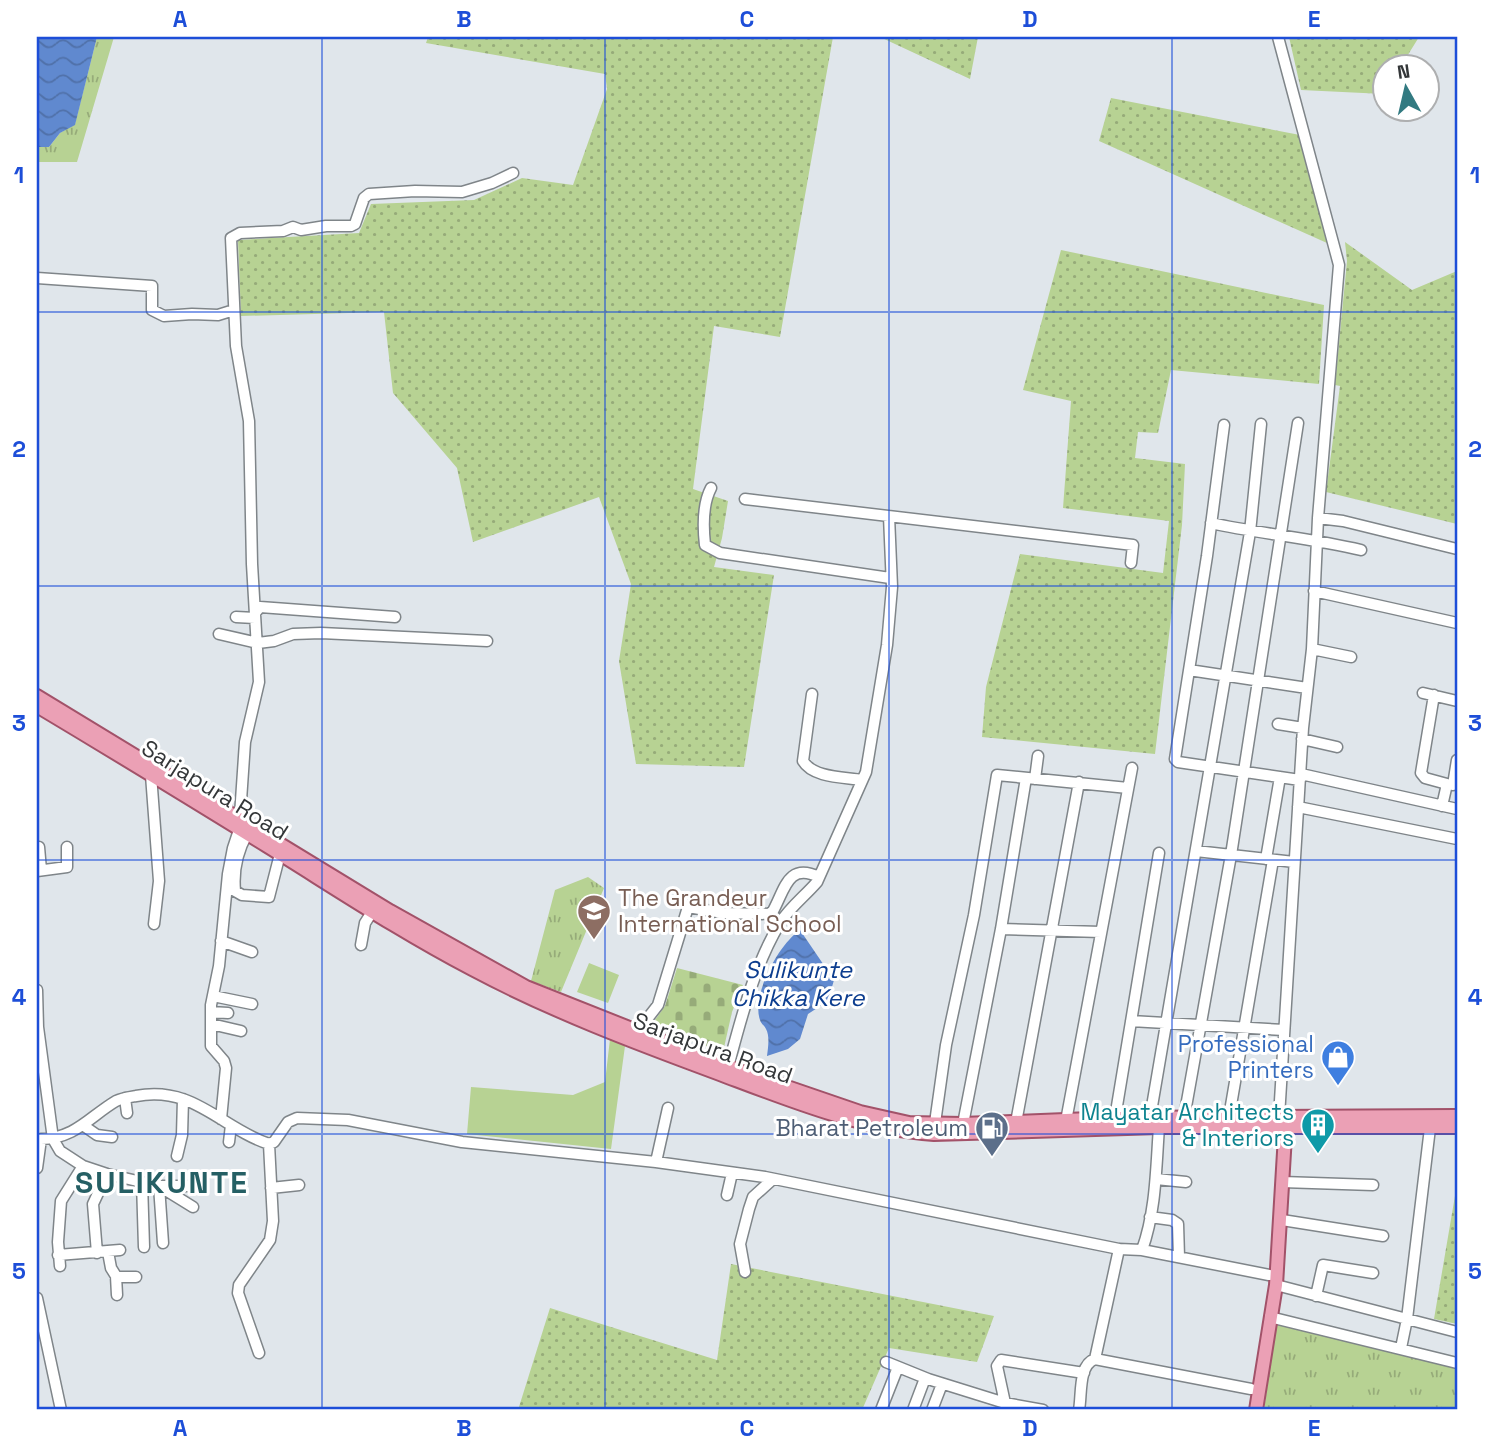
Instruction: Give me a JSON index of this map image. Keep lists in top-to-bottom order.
{
  "streets": {
    "main road": ["Sarjapura Road"]
  },
  "districts": ["SULIKUNTE"],
  "water": ["Sulikunte Chikka Kere"],
  "places": {
    "school or university": ["The Grandeur International School"],
    "shop": ["Professional Printers"],
    "building": ["Mayatar Architects & Interiors"],
    "fuel station": ["Bharat Petroleum"]
  },
  "north": "top",
  "grid": {
    "columns": [
      "A",
      "B",
      "C",
      "D",
      "E"
    ],
    "rows": [
      "1",
      "2",
      "3",
      "4",
      "5"
    ]
  }
}
